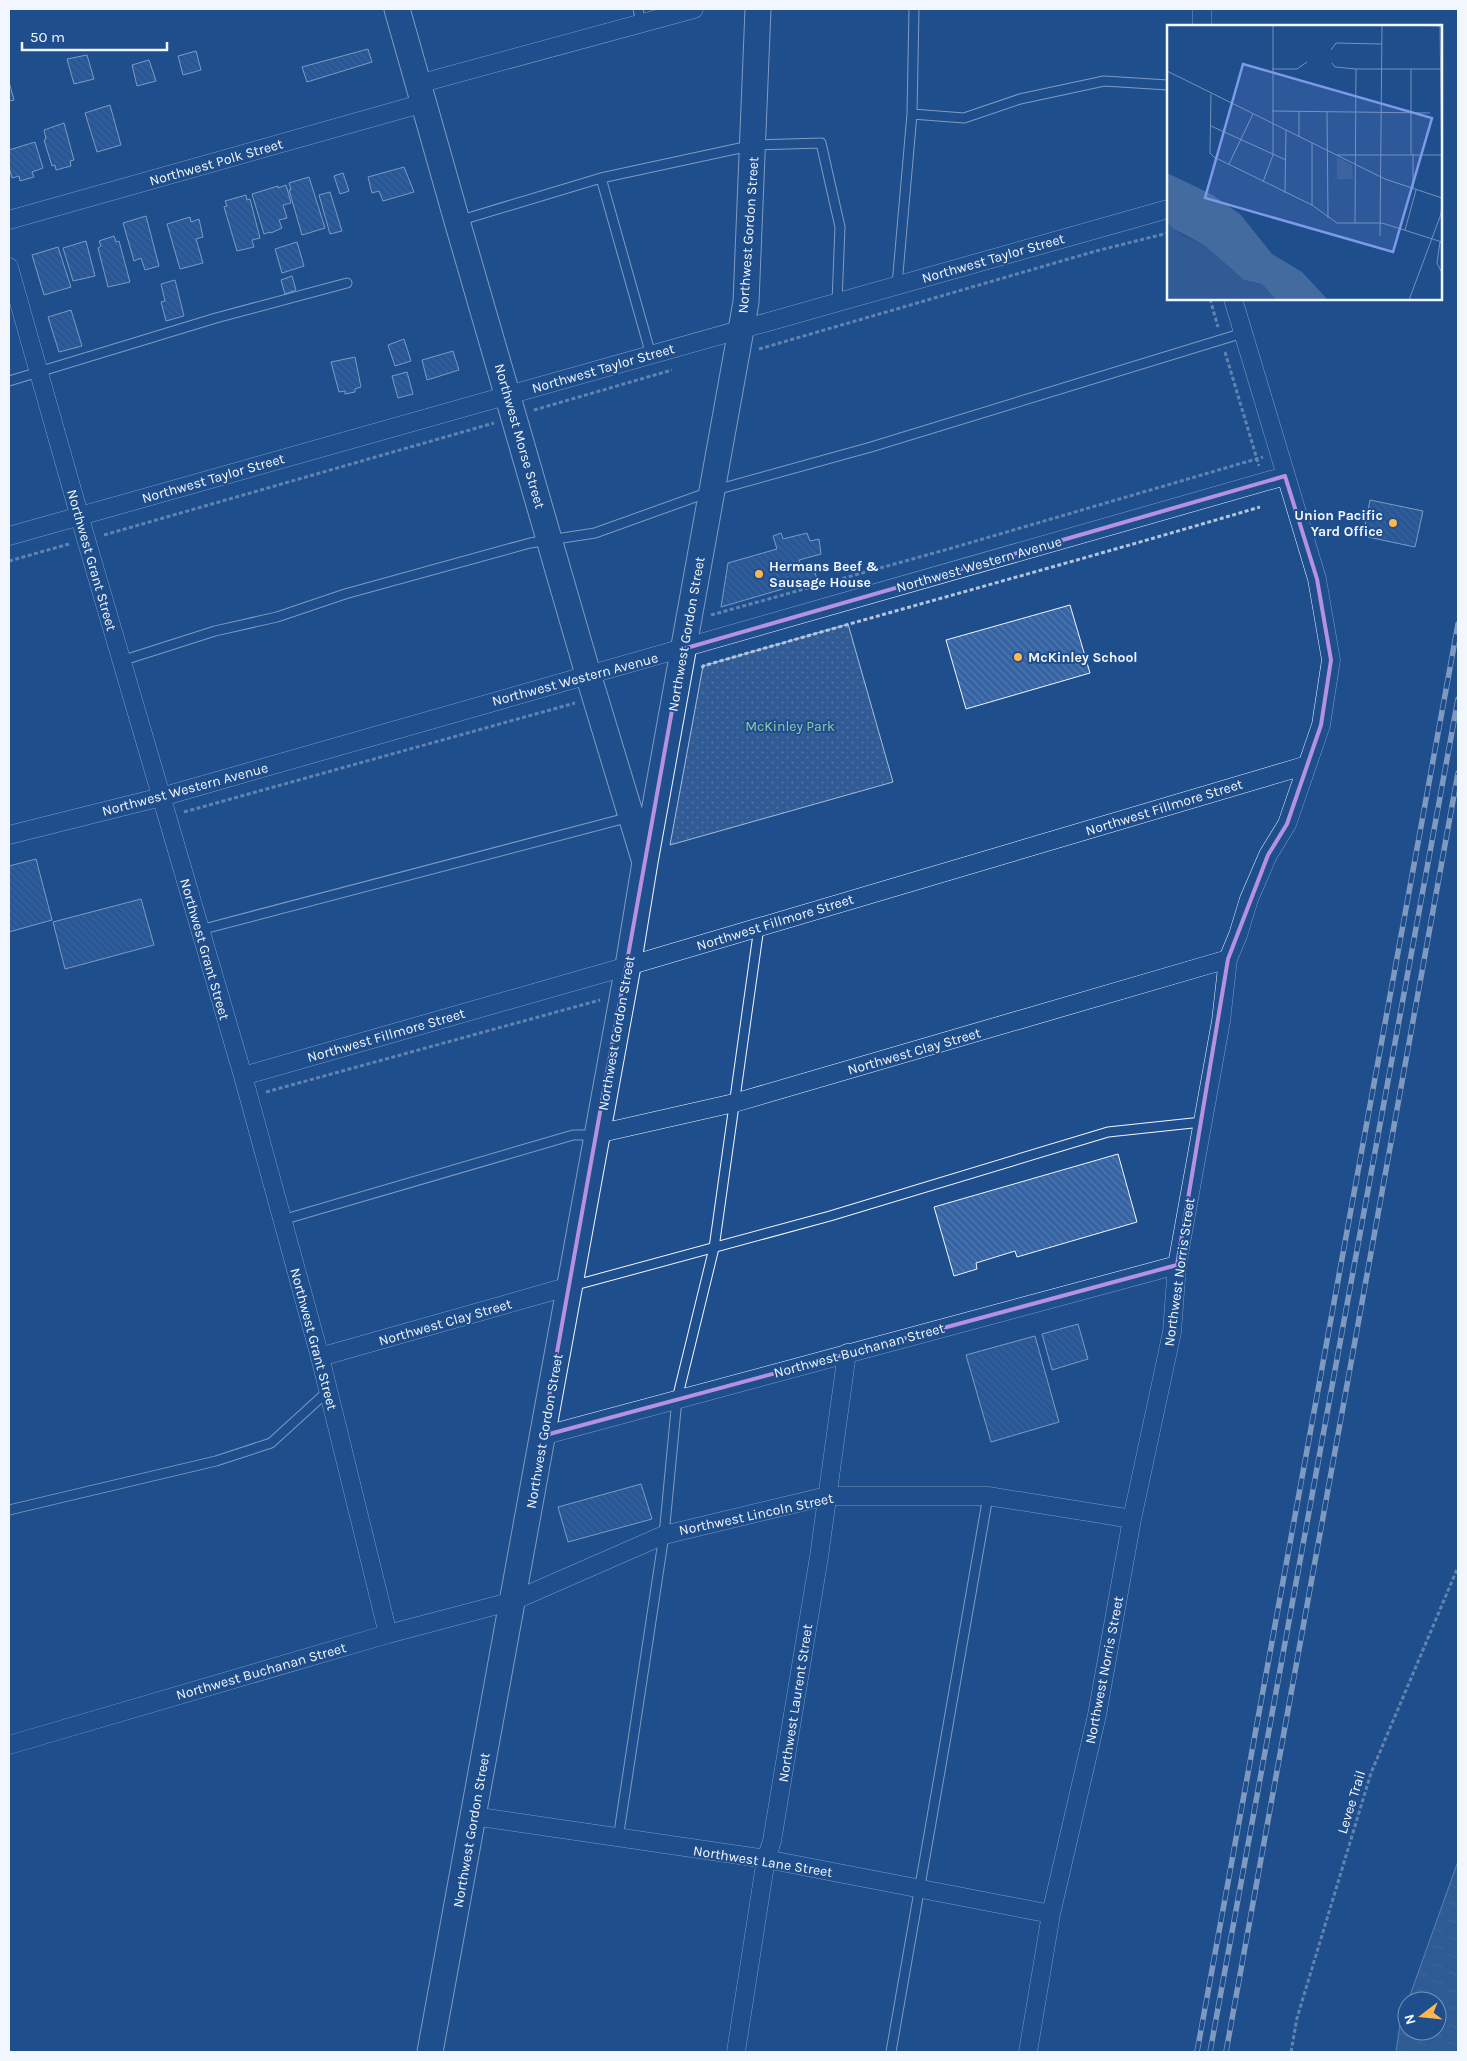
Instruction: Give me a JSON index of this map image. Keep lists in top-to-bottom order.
{
  "streets": {
    "main road": ["Northwest Gordon Street", "Northwest Morse Street"],
    "street": [
      "Northwest Polk Street",
      "Northwest Taylor Street",
      "Northwest Grant Street",
      "Northwest Western Avenue",
      "Northwest Fillmore Street",
      "Northwest Clay Street",
      "Northwest Norris Street",
      "Northwest Buchanan Street",
      "Northwest Lincoln Street",
      "Northwest Laurent Street",
      "Northwest Lane Street"
    ],
    "path": ["Levee Trail"]
  },
  "crossings": [
    ["Northwest Polk Street", "Northwest Morse Street"],
    ["Northwest Gordon Street", "Northwest Taylor Street"],
    ["Northwest Gordon Street", "Northwest Morse Street"],
    ["Northwest Gordon Street", "Northwest Western Avenue"],
    ["Northwest Gordon Street", "Northwest Fillmore Street"],
    ["Northwest Gordon Street", "Northwest Clay Street"],
    ["Northwest Gordon Street", "Northwest Buchanan Street"],
    ["Northwest Gordon Street", "Northwest Lincoln Street"],
    ["Northwest Gordon Street", "Northwest Lane Street"],
    ["Northwest Taylor Street", "Northwest Morse Street"],
    ["Northwest Taylor Street", "Northwest Grant Street"],
    ["Northwest Morse Street", "Northwest Western Avenue"],
    ["Northwest Grant Street", "Northwest Western Avenue"],
    ["Northwest Grant Street", "Northwest Fillmore Street"],
    ["Northwest Grant Street", "Northwest Clay Street"],
    ["Northwest Grant Street", "Northwest Buchanan Street"],
    ["Northwest Western Avenue", "Northwest Norris Street"],
    ["Northwest Fillmore Street", "Northwest Norris Street"],
    ["Northwest Clay Street", "Northwest Norris Street"],
    ["Northwest Norris Street", "Northwest Buchanan Street"],
    ["Northwest Norris Street", "Northwest Lincoln Street"],
    ["Northwest Norris Street", "Northwest Lane Street"],
    ["Northwest Buchanan Street", "Northwest Lincoln Street"],
    ["Northwest Buchanan Street", "Northwest Laurent Street"],
    ["Northwest Lincoln Street", "Northwest Laurent Street"],
    ["Northwest Laurent Street", "Northwest Lane Street"]
  ],
  "parks": ["McKinley Park"],
  "places": ["Union Pacific Yard Office", "Hermans Beef & Sausage House", "McKinley School"],
  "scale_bar": "50 m",
  "north": "left"
}
